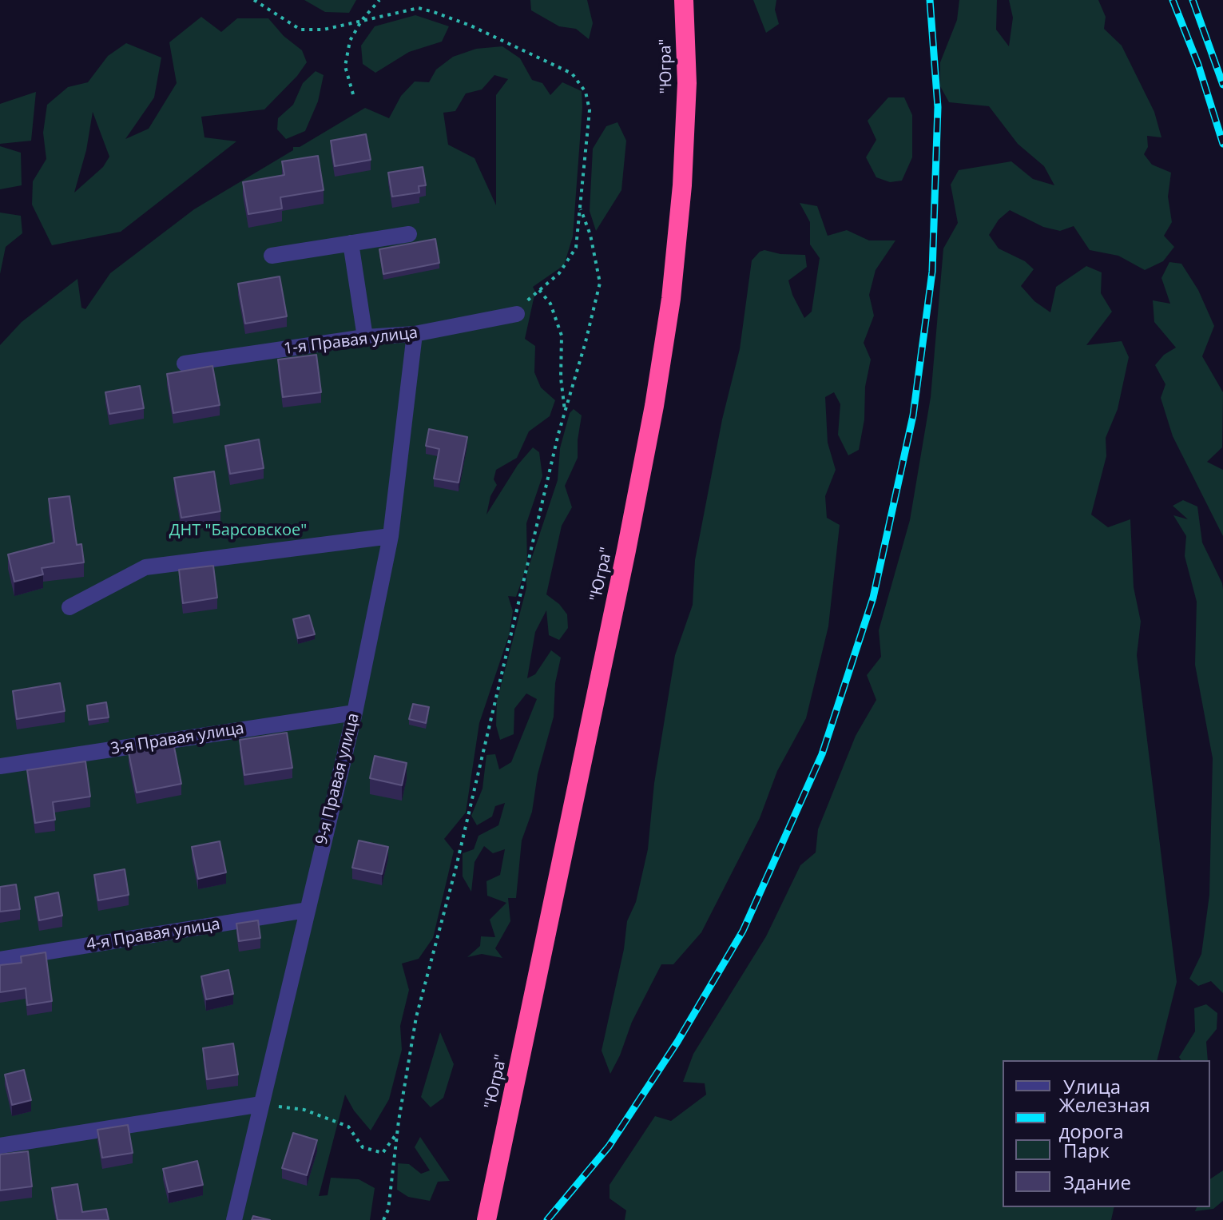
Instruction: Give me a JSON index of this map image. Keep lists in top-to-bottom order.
{
  "streets": {
    "highway": ["\"Югра\""],
    "street": [
      "1-я Правая улица",
      "3-я Правая улица",
      "9-я Правая улица",
      "4-я Правая улица"
    ]
  },
  "crossings": [
    ["1-я Правая улица", "9-я Правая улица"],
    ["3-я Правая улица", "9-я Правая улица"],
    ["9-я Правая улица", "4-я Правая улица"]
  ],
  "parks": ["ДНТ \"Барсовское\""],
  "legend": [
    "Улица",
    "Железная дорога",
    "Парк",
    "Здание"
  ]
}
